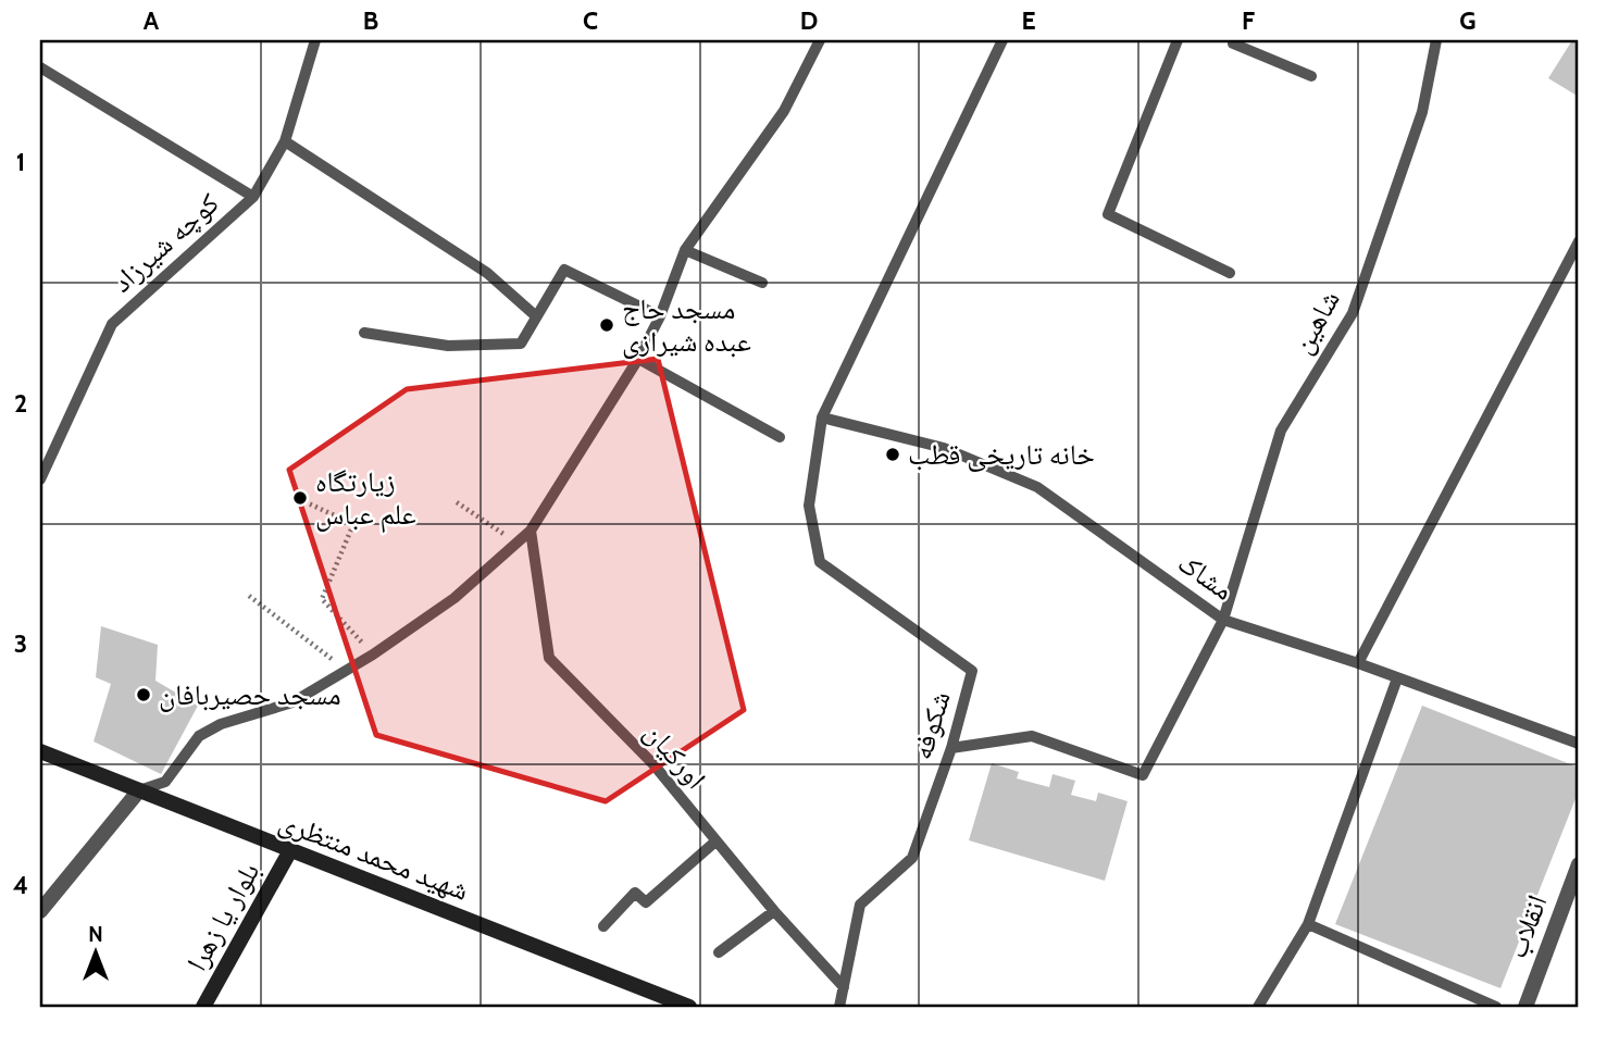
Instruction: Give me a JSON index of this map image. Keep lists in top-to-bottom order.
{
  "streets": {
    "main road": ["شهید محمد منتظری", "بلوار یا زهرا"],
    "street": ["انقلاب"],
    "lane": [
      "کوچه شیرزاد",
      "شاهین",
      "مشاک",
      "شکوفه",
      "اورکیان"
    ]
  },
  "crossings": [
    ["شاهین", "مشاک"],
    ["شاهین", "شکوفه"],
    ["مشاک", "شکوفه"],
    ["شکوفه", "اورکیان"],
    ["شهید محمد منتظری", "بلوار یا زهرا"]
  ],
  "places": [
    "مسجد حاج عبده شیرازی",
    "خانه تاریخی قطب",
    "زيارتگاه علم عباس",
    "مسجد حصیربافان"
  ],
  "north": "top",
  "grid": {
    "columns": [
      "A",
      "B",
      "C",
      "D",
      "E",
      "F",
      "G"
    ],
    "rows": [
      "1",
      "2",
      "3",
      "4"
    ]
  }
}
